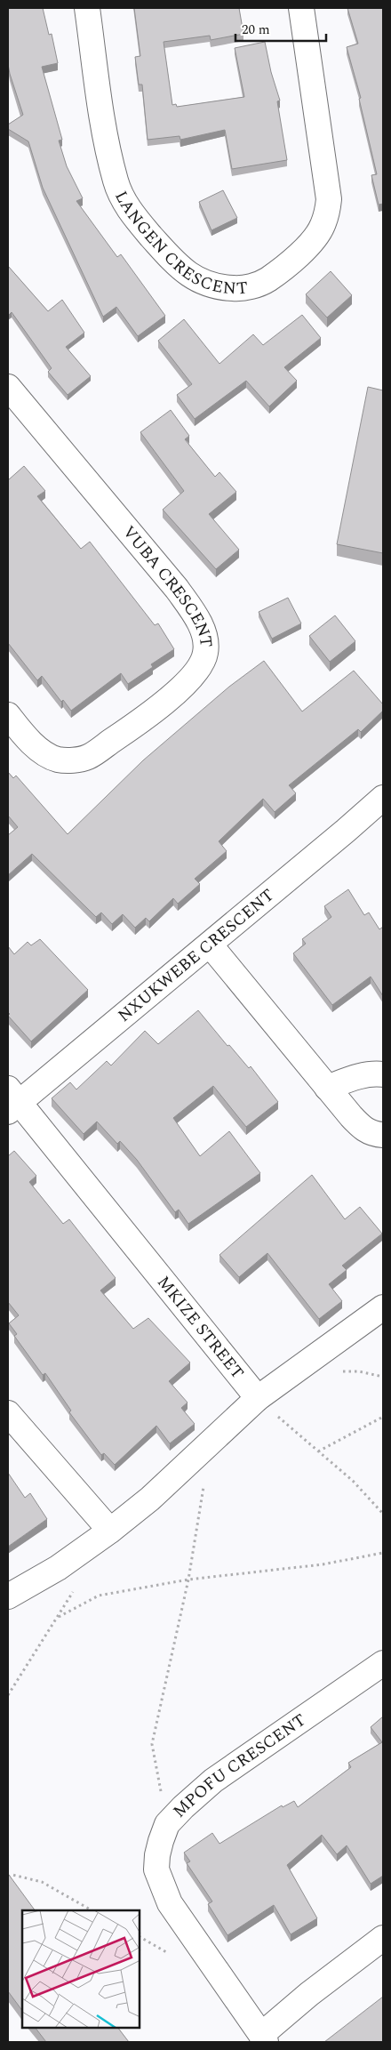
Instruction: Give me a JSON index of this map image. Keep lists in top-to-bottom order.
{
  "streets": {
    "street": [
      "LANGEN CRESCENT",
      "VUBA CRESCENT",
      "NXUKWEBE CRESCENT",
      "MKIZE STREET",
      "MPOFU CRESCENT"
    ]
  },
  "crossings": [
    ["NXUKWEBE CRESCENT", "MKIZE STREET"]
  ],
  "scale_bar": "20 m"
}
